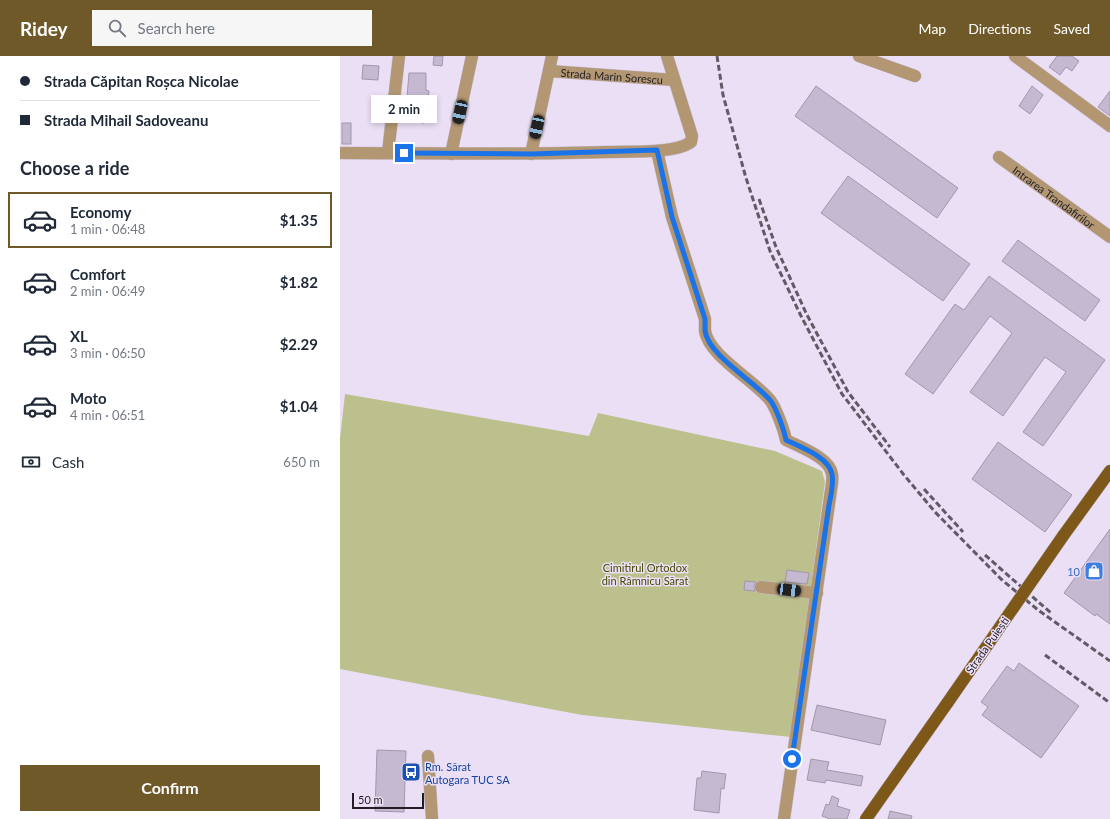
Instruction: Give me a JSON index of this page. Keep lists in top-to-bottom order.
{
  "streets": {
    "main road": ["Strada Puiești"],
    "street": ["Strada Marin Sorescu", "Intrarea Trandafirilor"]
  },
  "parks": ["Cimitirul Ortodox din Râmnicu Sărat"],
  "places": {
    "shop": ["10"],
    "bus stop": ["Rm. Sărat Autogara TUC SA"]
  },
  "scale_bar": "50 m",
  "page": {
    "header": "Ridey",
    "search": "Search here",
    "nav": ["Map", "Directions", "Saved"],
    "banner": ["Strada Căpitan Roșca Nicolae", "Strada Mihail Sadoveanu"],
    "bubble": "2 min",
    "heading": "Choose a ride",
    "list": [
      {
        "name": "Economy",
        "note": "1 min · 06:48",
        "value": "$1.35"
      },
      {
        "name": "Comfort",
        "note": "2 min · 06:49",
        "value": "$1.82"
      },
      {
        "name": "XL",
        "note": "3 min · 06:50",
        "value": "$2.29"
      },
      {
        "name": "Moto",
        "note": "4 min · 06:51",
        "value": "$1.04"
      }
    ],
    "pay": ["Cash", "650 m"],
    "buttons": "Confirm",
    "scale": "50 m"
  }
}
